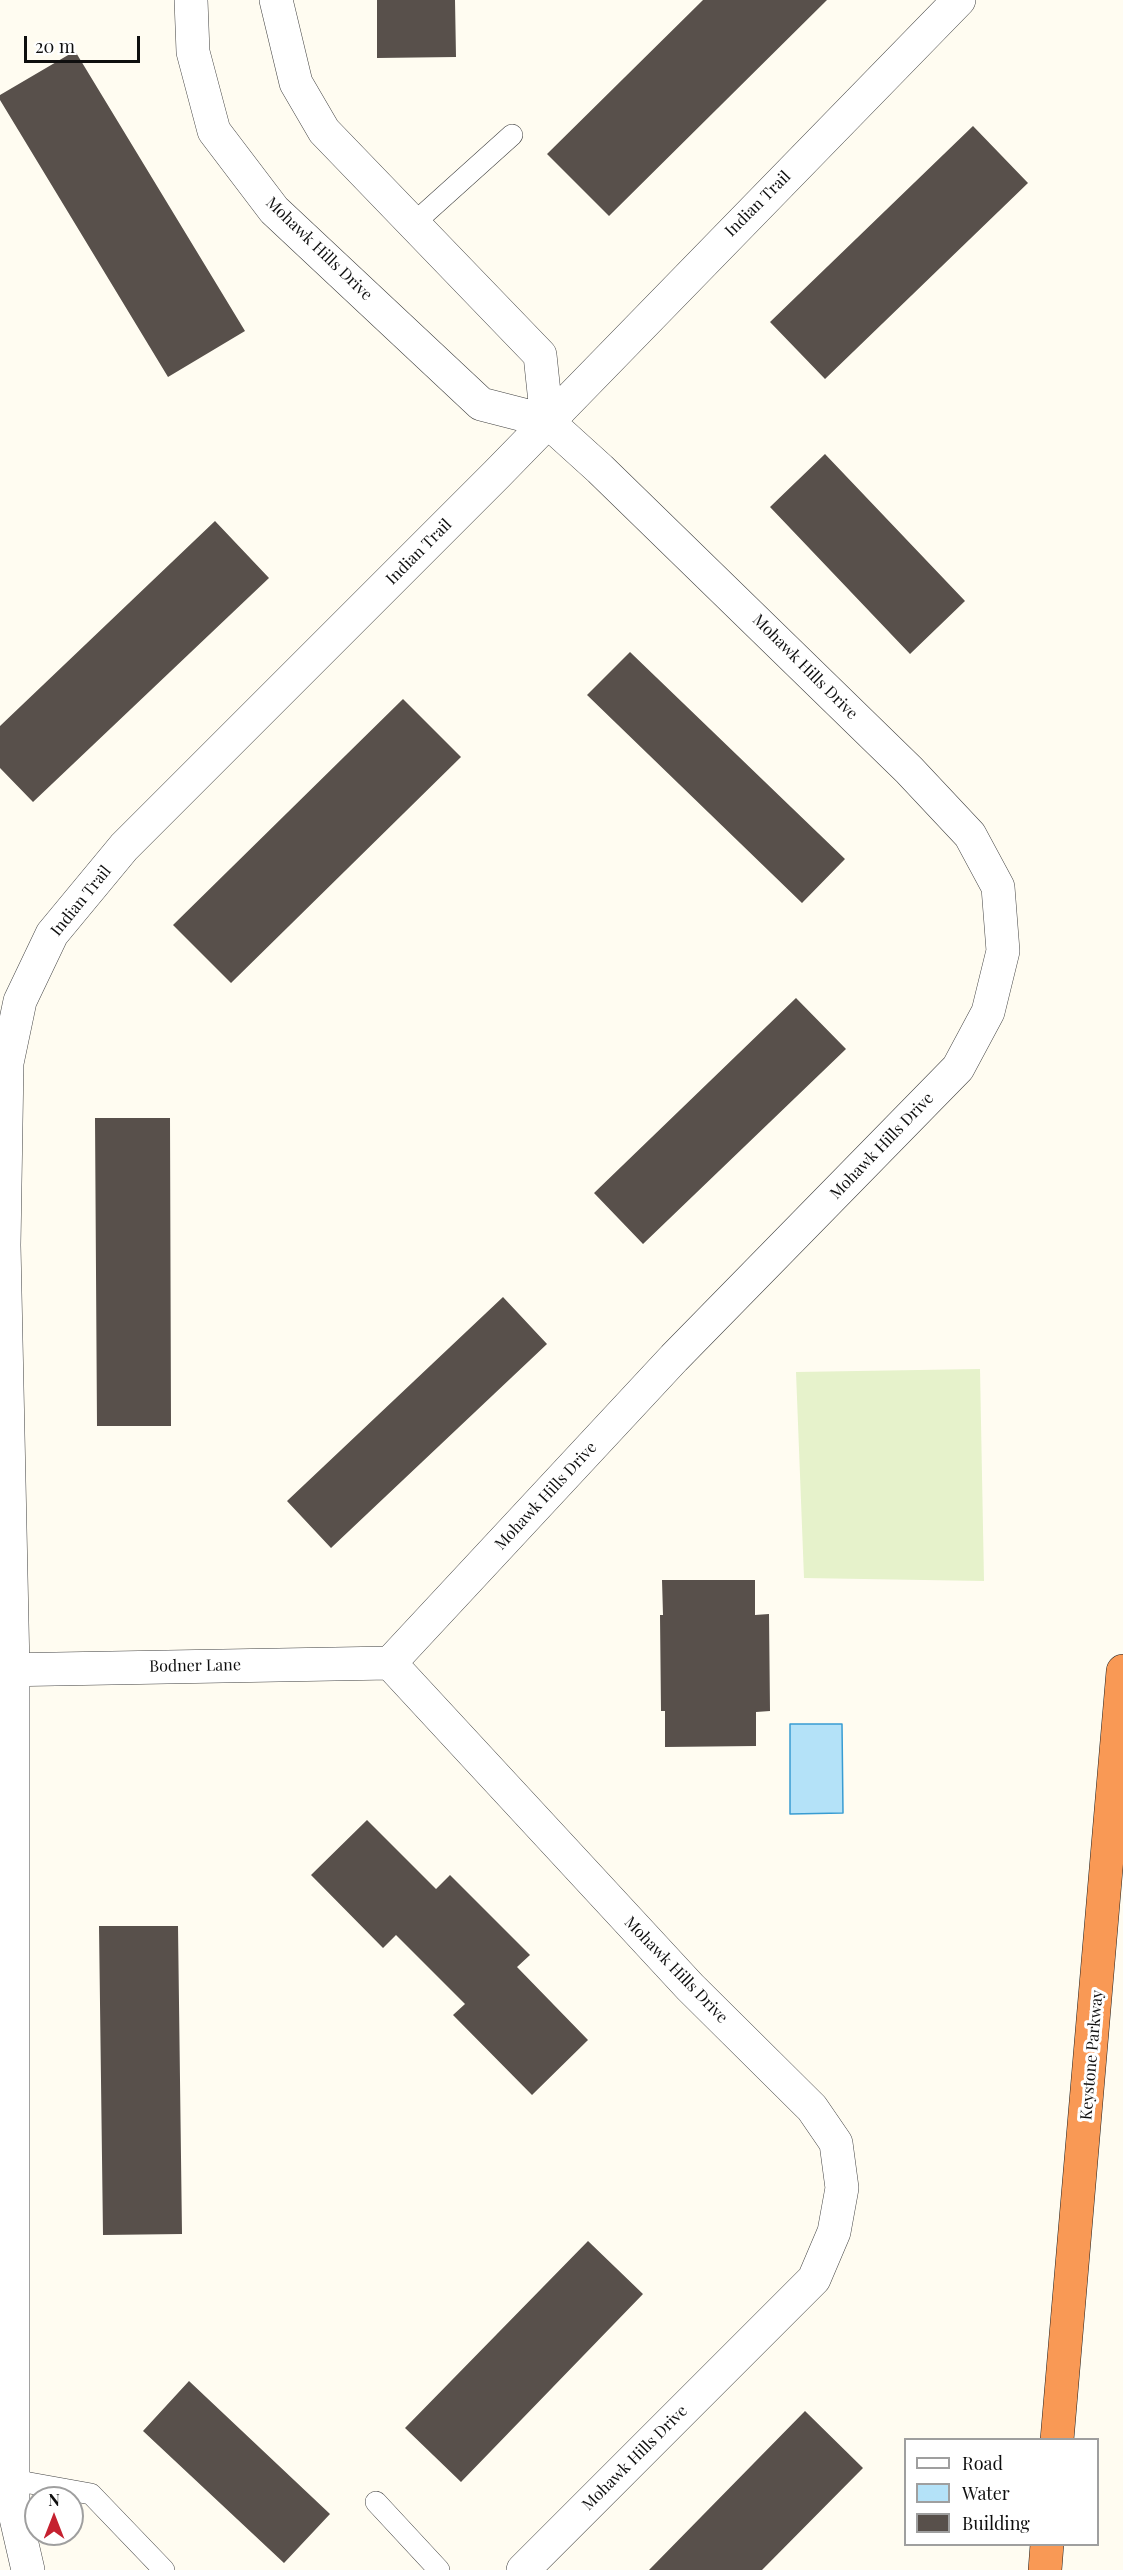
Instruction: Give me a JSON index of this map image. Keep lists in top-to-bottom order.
{
  "streets": {
    "highway": ["Keystone Parkway"],
    "street": ["Indian Trail", "Mohawk Hills Drive", "Bodner Lane"]
  },
  "crossings": [
    ["Indian Trail", "Mohawk Hills Drive"],
    ["Indian Trail", "Bodner Lane"],
    ["Mohawk Hills Drive", "Bodner Lane"]
  ],
  "legend": ["Road", "Water", "Building"],
  "scale_bar": "20 m",
  "north": "top"
}
